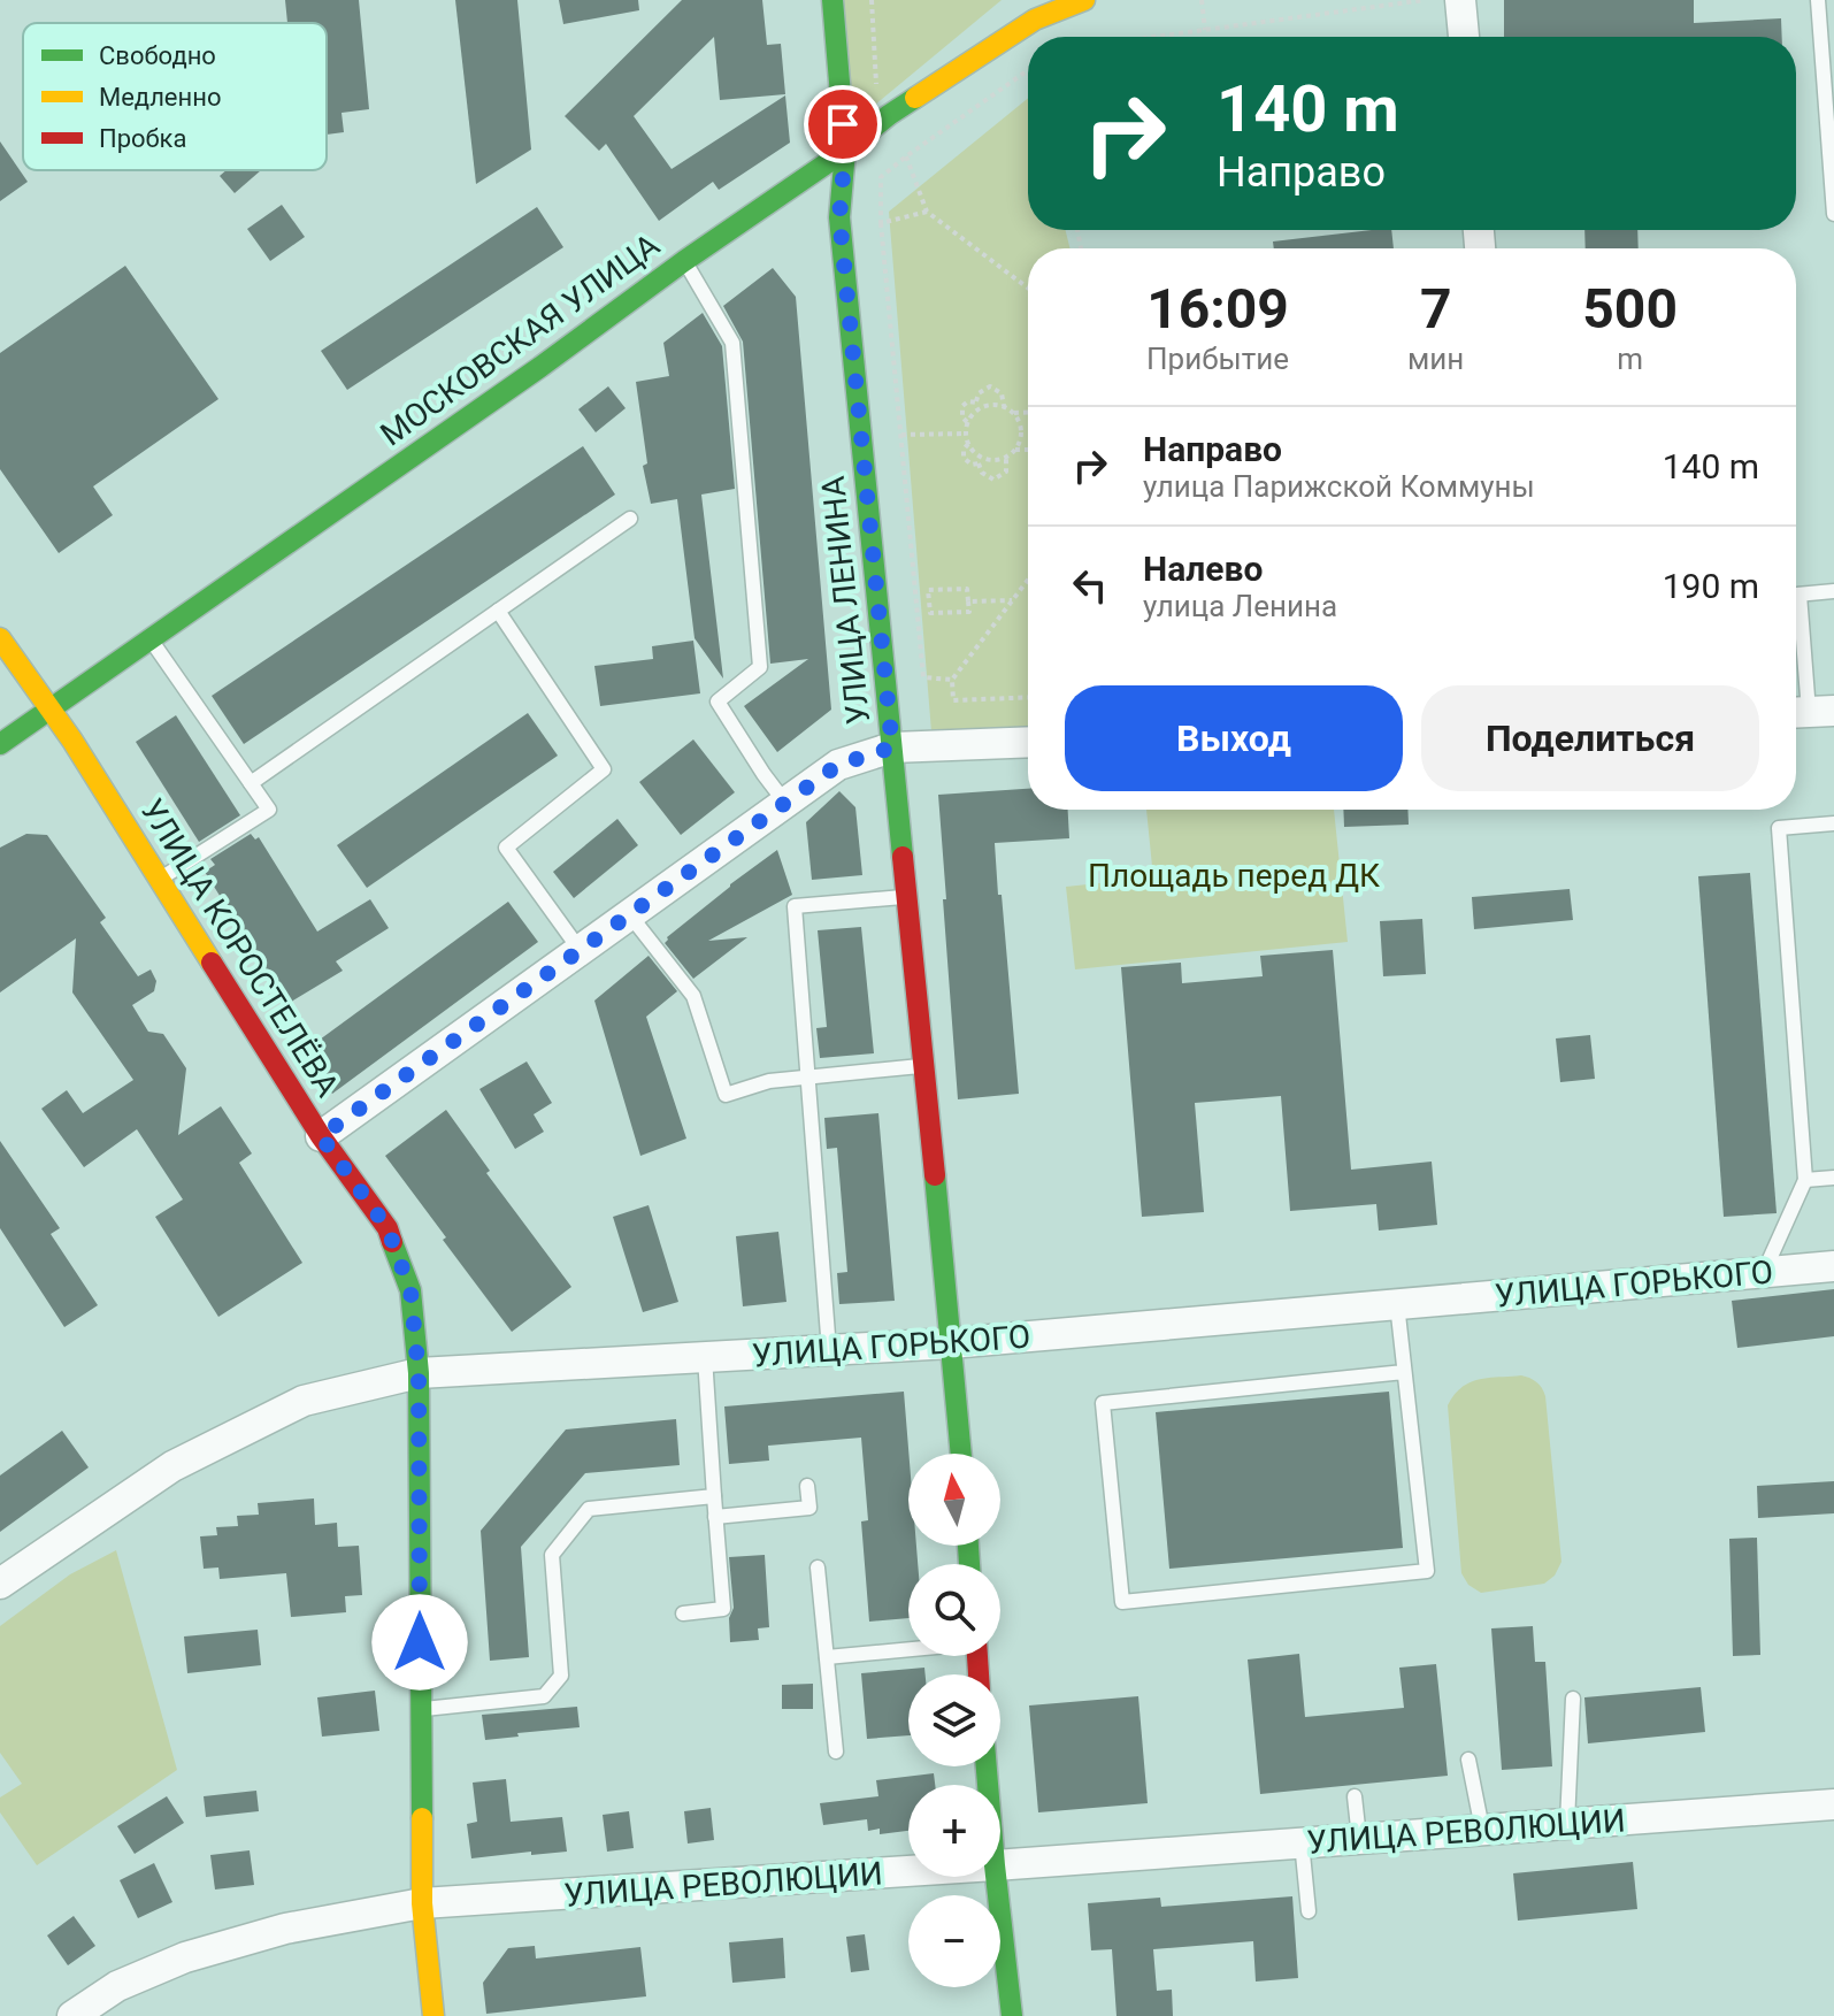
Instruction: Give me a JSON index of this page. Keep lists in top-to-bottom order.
{
  "streets": {
    "street": [
      "МОСКОВСКАЯ УЛИЦА",
      "УЛИЦА ЛЕНИНА",
      "УЛИЦА КОРОСТЕЛЁВА",
      "УЛИЦА ГОРЬКОГО",
      "УЛИЦА РЕВОЛЮЦИИ"
    ]
  },
  "crossings": [
    ["МОСКОВСКАЯ УЛИЦА", "УЛИЦА ЛЕНИНА"],
    ["МОСКОВСКАЯ УЛИЦА", "УЛИЦА КОРОСТЕЛЁВА"],
    ["УЛИЦА ЛЕНИНА", "УЛИЦА ГОРЬКОГО"],
    ["УЛИЦА КОРОСТЕЛЁВА", "УЛИЦА ГОРЬКОГО"],
    ["УЛИЦА КОРОСТЕЛЁВА", "УЛИЦА РЕВОЛЮЦИИ"]
  ],
  "parks": ["Площадь перед ДК"],
  "legend": ["Свободно", "Медленно", "Пробка"],
  "north": "top",
  "page": {
    "turn": ["140 m", "Направо"],
    "eta": [
      "16:09",
      "Прибытие",
      "7",
      "мин",
      "500",
      "m"
    ],
    "list": [
      {
        "name": "Направо",
        "note": "улица Парижской Коммуны",
        "value": "140 m"
      },
      {
        "name": "Налево",
        "note": "улица Ленина",
        "value": "190 m"
      }
    ],
    "buttons": ["Выход", "Поделиться"],
    "map_buttons": ["+", "−"]
  }
}
